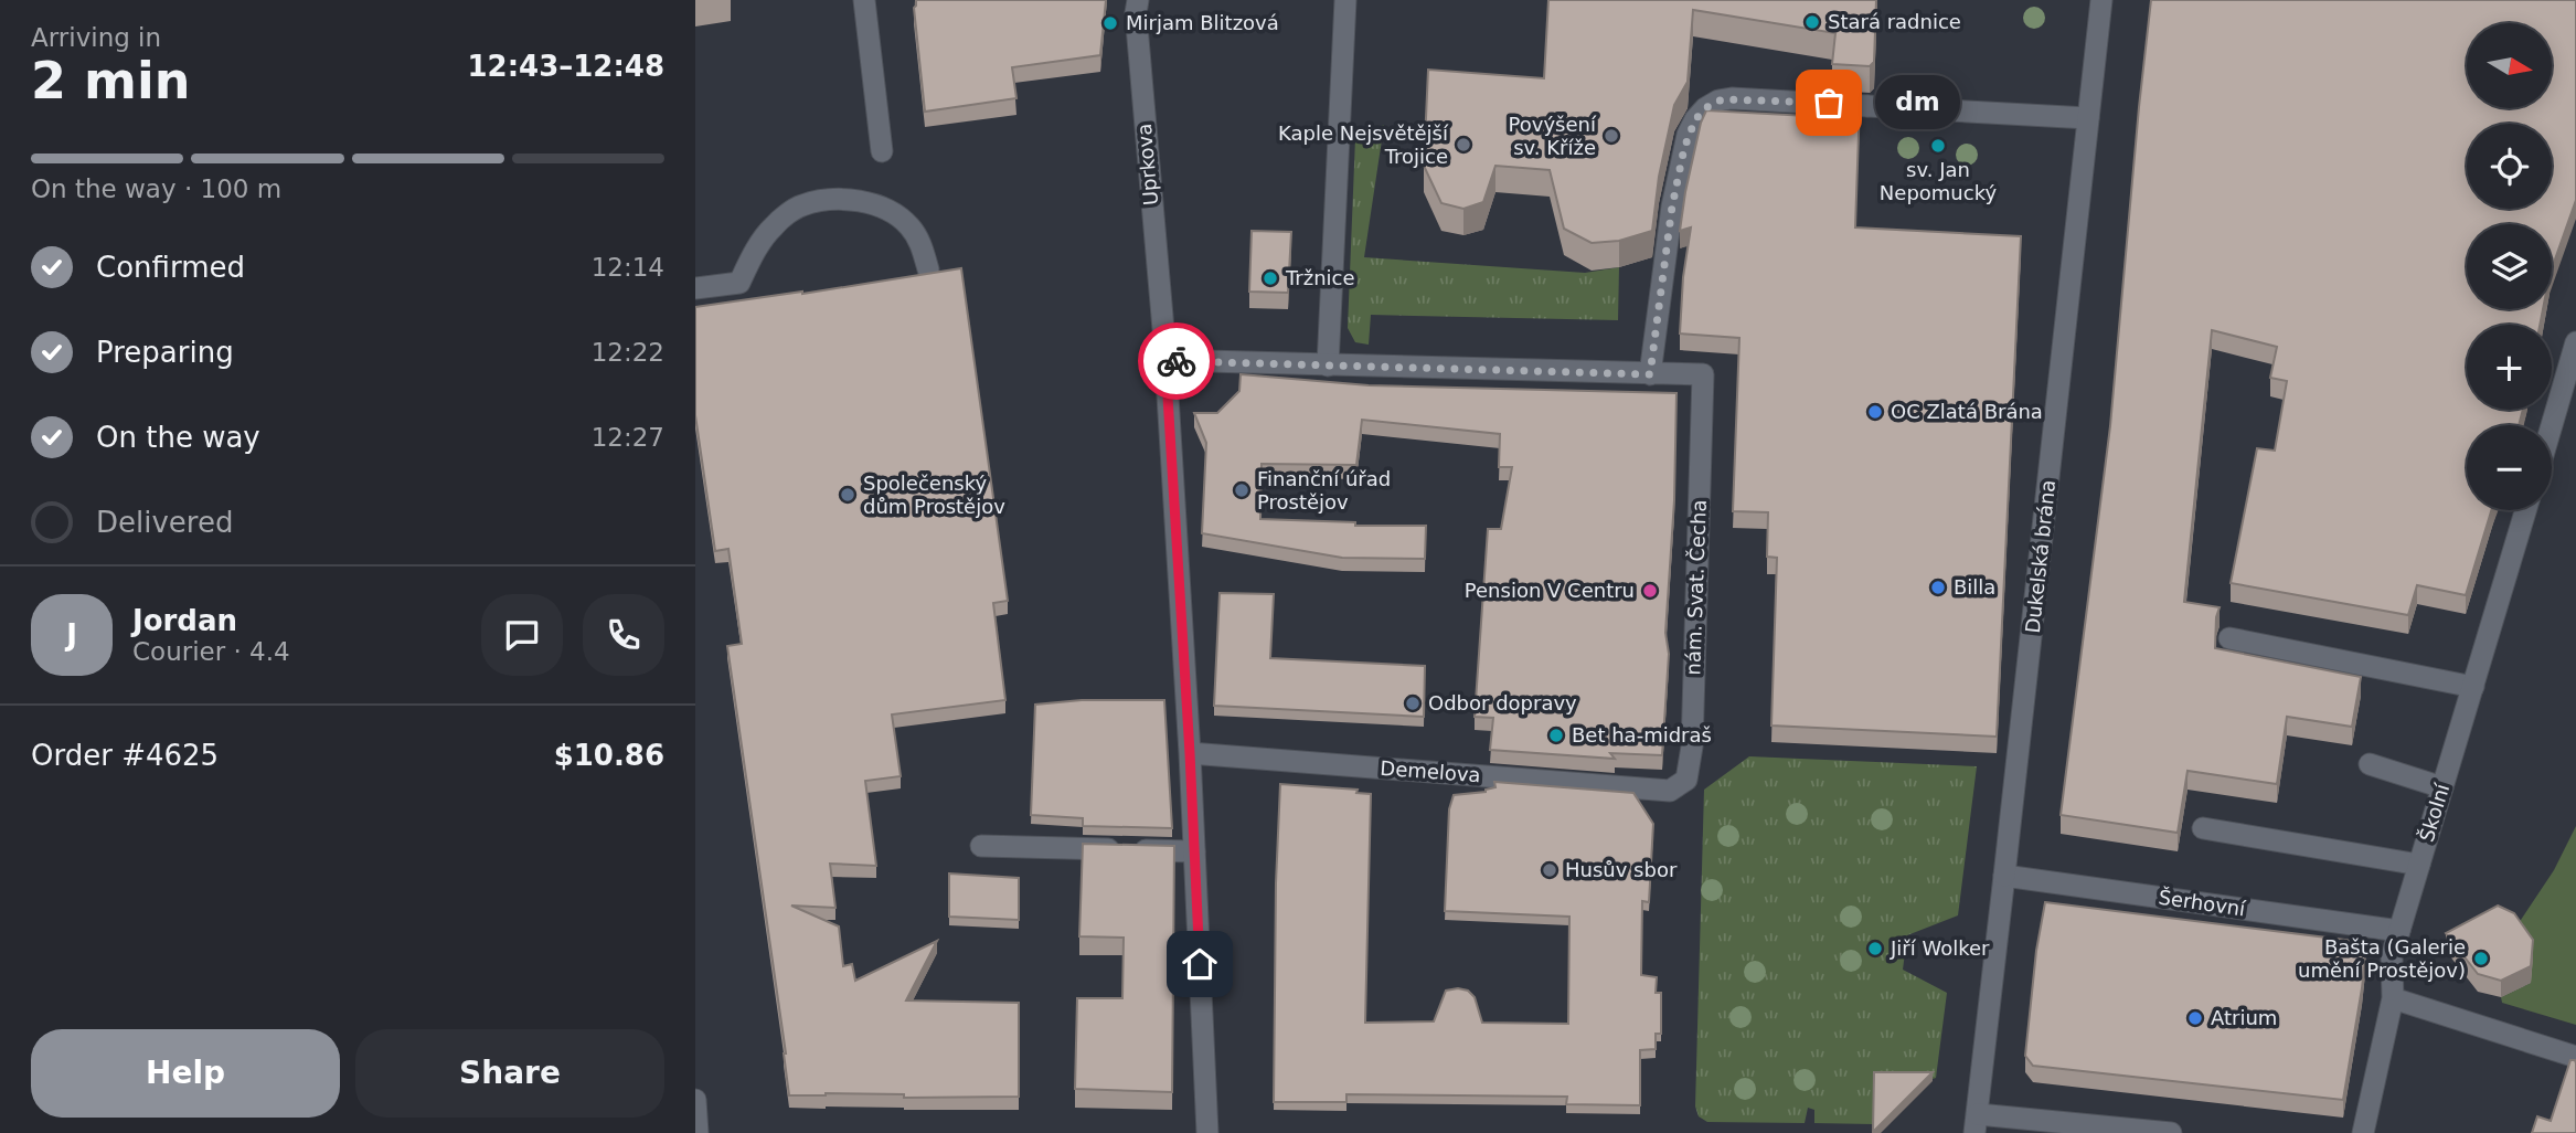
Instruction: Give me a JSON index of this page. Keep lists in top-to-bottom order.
{
  "streets": {
    "street": [
      "Uprkova",
      "Dukelská brána",
      "nám. Svat. Čecha",
      "Demelova",
      "Školní",
      "Šerhovní"
    ]
  },
  "crossings": [
    ["Dukelská brána", "Šerhovní"],
    ["nám. Svat. Čecha", "Demelova"],
    ["Školní", "Šerhovní"]
  ],
  "places": [
    "Stará radnice",
    "Mirjam Blitzová",
    "dm",
    "Povýšení sv. Kříže",
    "Kaple Nejsvětější Trojice",
    "sv. Jan Nepomucký",
    "Tržnice",
    "OC Zlatá Brána",
    "Finanční úřad Prostějov",
    "Společenský dům Prostějov",
    "Billa",
    "Pension V Centru",
    "Odbor dopravy",
    "Bet ha-midraš",
    "Husův sbor",
    "Jiří Wolker",
    "Bašta (Galerie umění Prostějov)",
    "Atrium"
  ],
  "north": "right",
  "page": {
    "heading": ["2 min", "Arriving in", "12:43–12:48"],
    "panel": [
      "Jordan",
      "Courier · 4.4",
      "Order #4625",
      "$10.86"
    ],
    "map_buttons": ["+", "−"],
    "bubble": "dm",
    "bar": "On the way · 100 m",
    "list": [
      ["Confirmed", "12:14"],
      ["Preparing", "12:22"],
      ["On the way", "12:27"],
      "Delivered"
    ],
    "round": "J",
    "buttons": ["Help", "Share"]
  }
}
